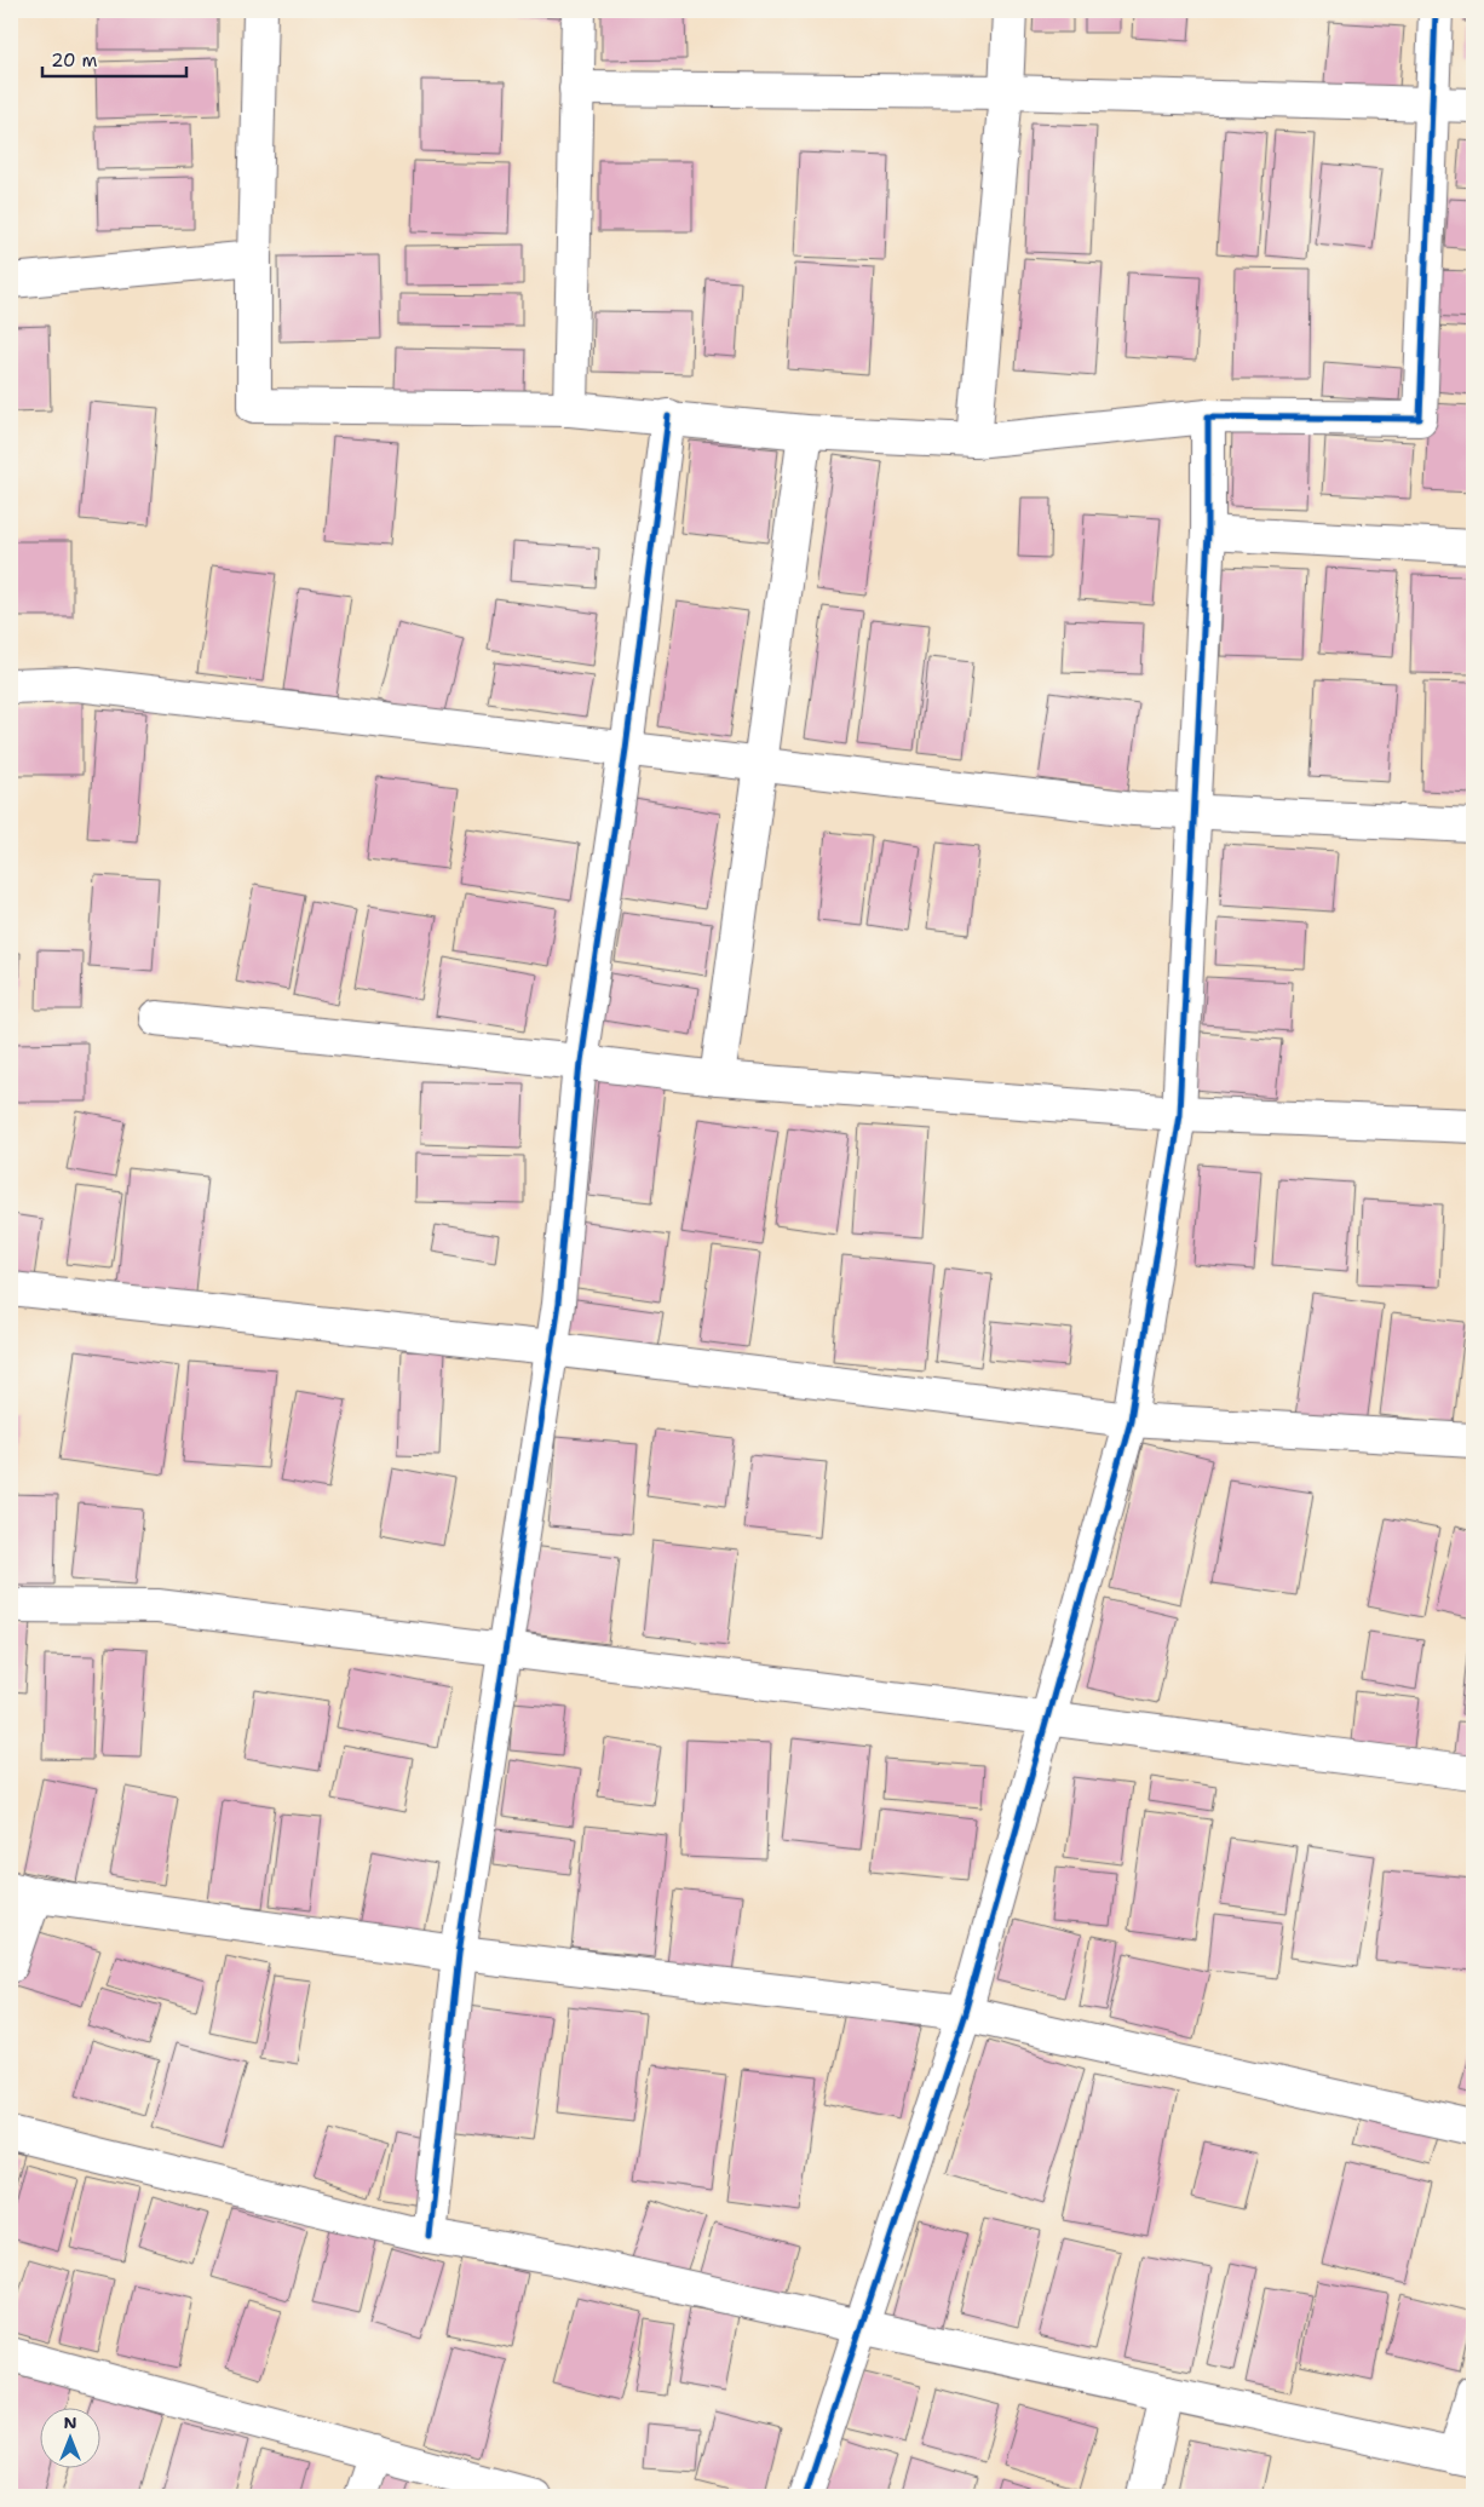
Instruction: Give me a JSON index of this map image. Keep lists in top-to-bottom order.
{
  "scale_bar": "20 m",
  "north": "top"
}
